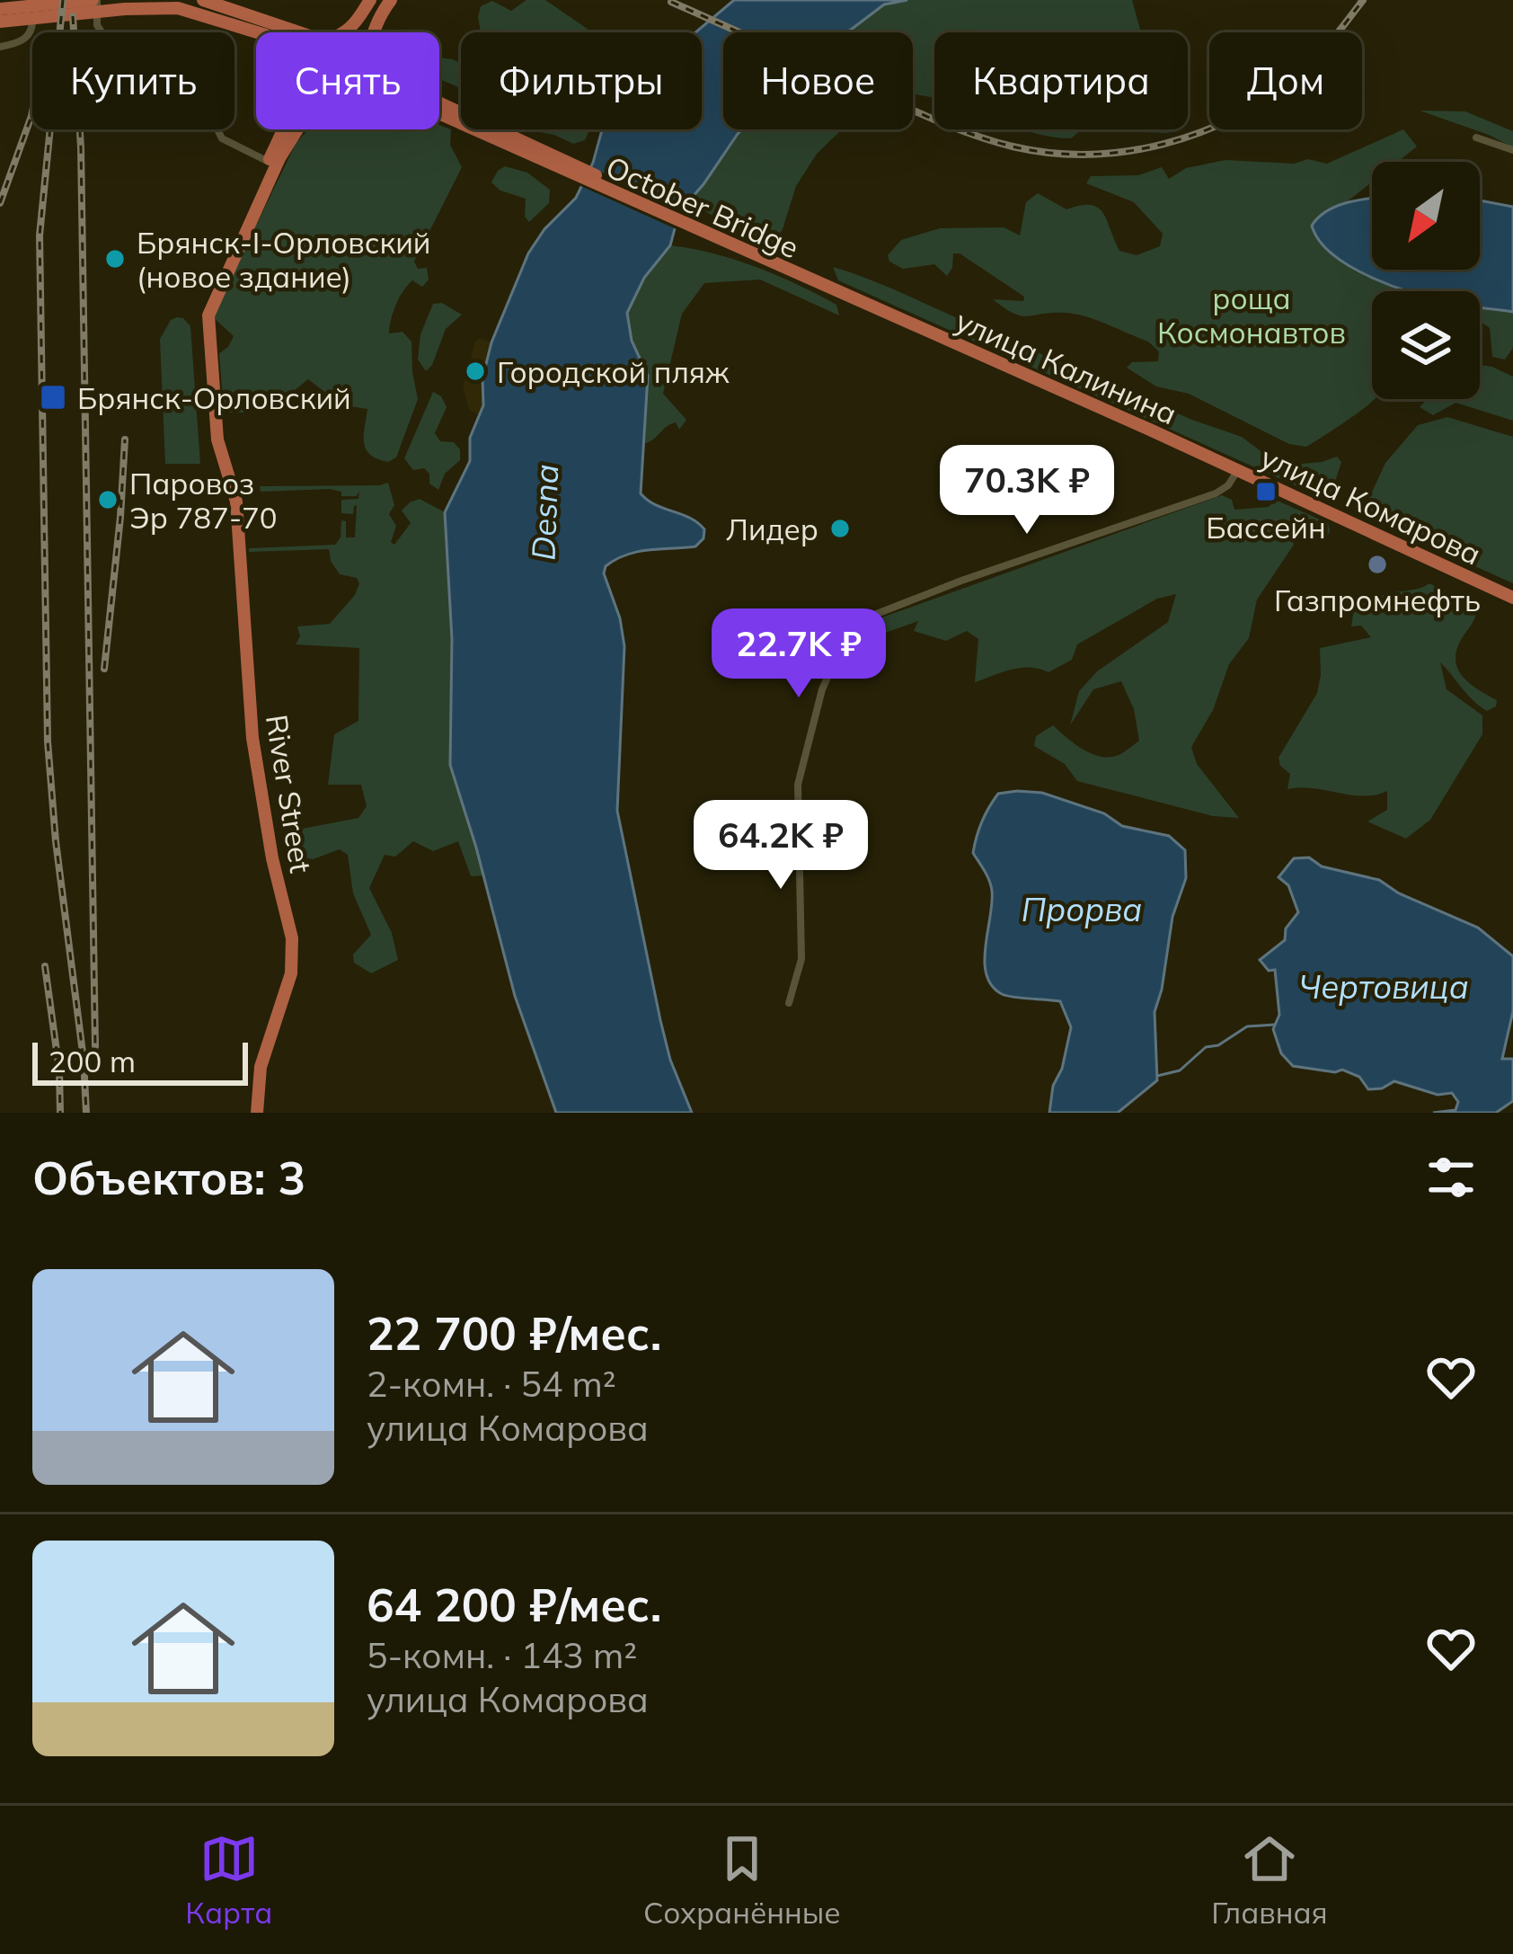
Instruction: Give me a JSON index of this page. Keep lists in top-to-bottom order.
{
  "streets": {
    "main road": [
      "October Bridge",
      "улица Калинина",
      "улица Комарова",
      "River Street"
    ]
  },
  "crossings": [
    ["October Bridge", "улица Калинина"],
    ["улица Калинина", "улица Комарова"]
  ],
  "water": ["Desna", "Прорва", "Чертовица"],
  "parks": ["роща Космонавтов"],
  "places": {
    "other": [
      "Брянск-I-Орловский (новое здание)",
      "Городской пляж",
      "Паровоз Эр 787-70",
      "Лидер",
      "Газпромнефть"
    ],
    "transit": ["Брянск-Орловский", "Бассейн"]
  },
  "scale_bar": "200 m",
  "north": "bottom left",
  "page": {
    "chip": [
      "Купить",
      "Снять",
      "Фильтры",
      "Новое",
      "Квартира",
      "Дом"
    ],
    "price": ["70.3K ₽", "22.7K ₽", "64.2K ₽"],
    "scale": "200 m",
    "heading": "Объектов: 3",
    "list": [
      {
        "name": "22 700 ₽/мес.",
        "note": "2-комн. · 54 m² · улица Комарова"
      },
      {
        "name": "64 200 ₽/мес.",
        "note": "5-комн. · 143 m² · улица Комарова"
      }
    ],
    "tabs": ["Карта", "Сохранённые", "Главная"]
  }
}
